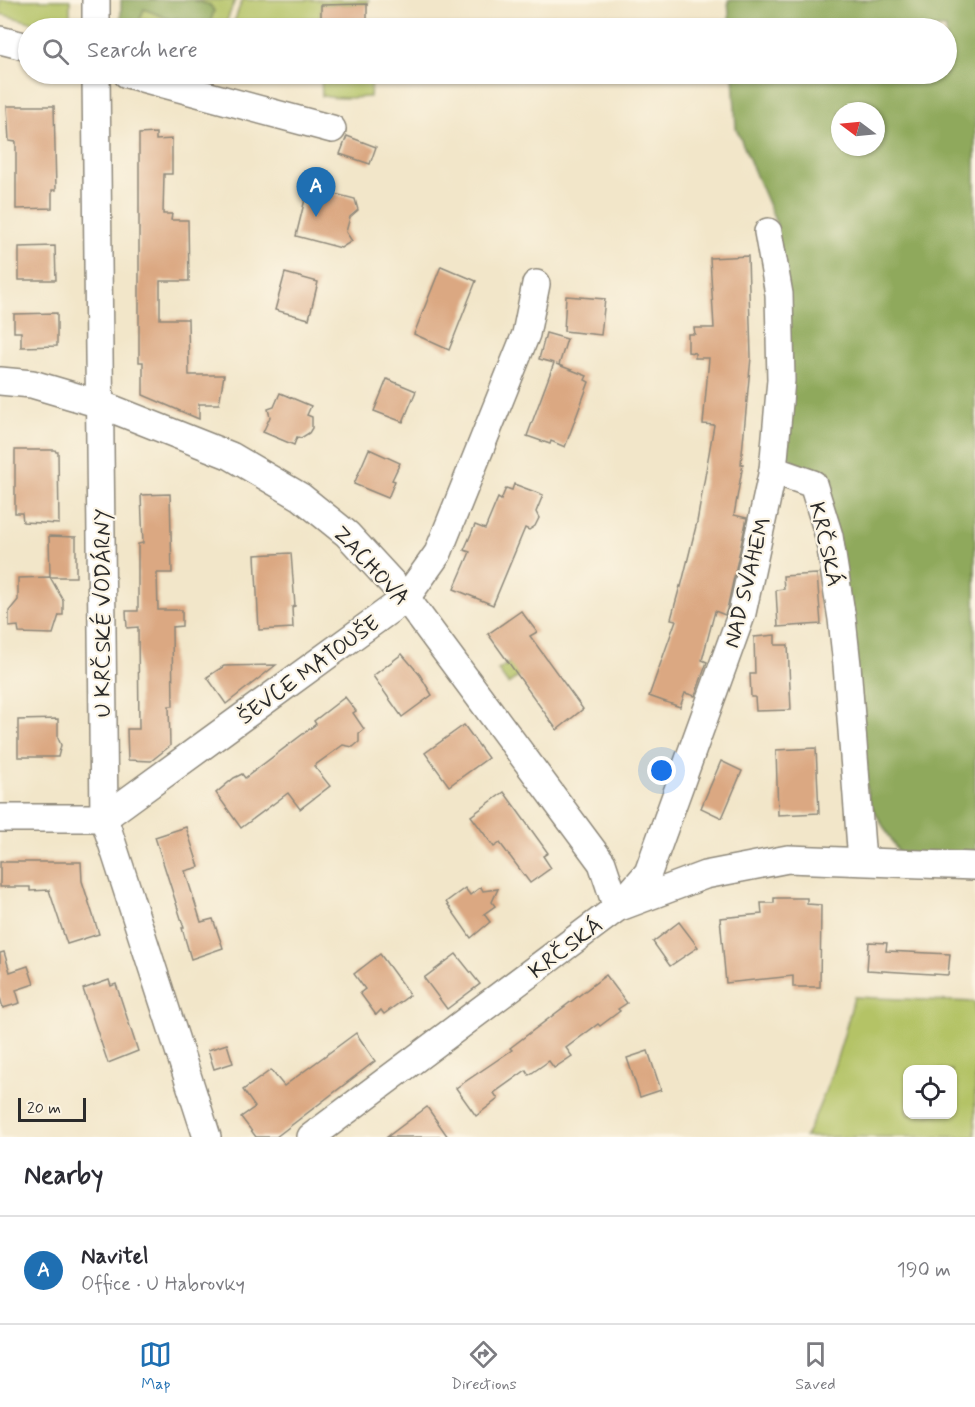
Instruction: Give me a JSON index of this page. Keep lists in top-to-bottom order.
{
  "streets": {
    "street": [
      "KRČSKÁ",
      "ZACHOVA",
      "NAD SVAHEM",
      "U KRČSKÉ VODÁRNY",
      "ŠEVCE MATOUŠE"
    ]
  },
  "crossings": [
    ["KRČSKÁ", "ZACHOVA"],
    ["KRČSKÁ", "NAD SVAHEM"],
    ["ZACHOVA", "NAD SVAHEM"],
    ["ZACHOVA", "U KRČSKÉ VODÁRNY"],
    ["ZACHOVA", "ŠEVCE MATOUŠE"],
    ["U KRČSKÉ VODÁRNY", "ŠEVCE MATOUŠE"]
  ],
  "scale_bar": "20 m",
  "north": "left",
  "page": {
    "search": "Search here",
    "pins": "A",
    "scale": "20 m",
    "heading": "Nearby",
    "list": [
      {
        "mark": "A",
        "name": "Navitel",
        "note": "Office · U Habrovky",
        "value": "190 m"
      }
    ],
    "nav": ["Map", "Directions", "Saved"]
  }
}
